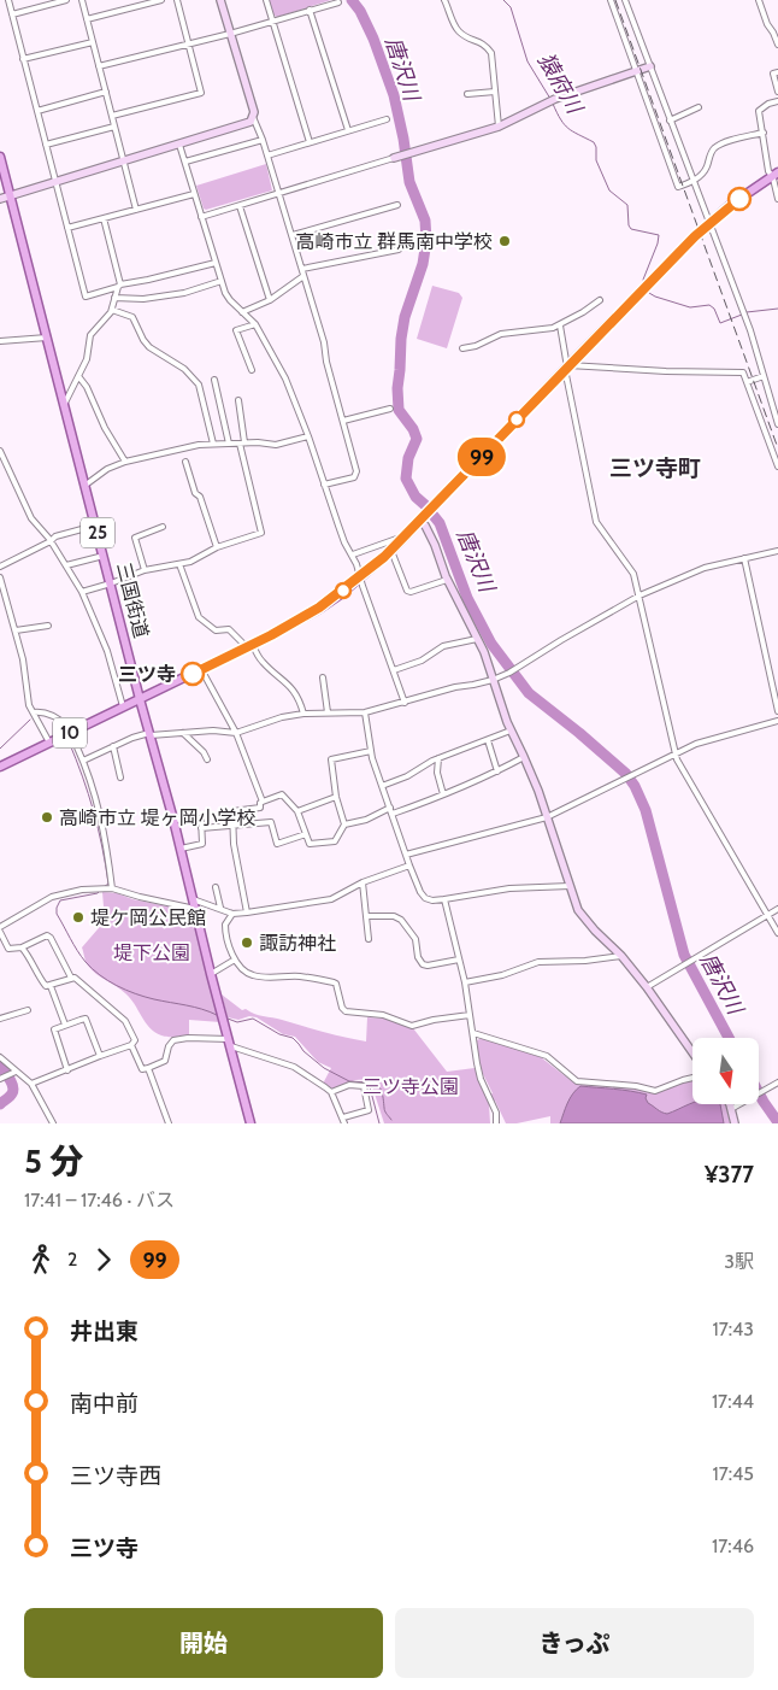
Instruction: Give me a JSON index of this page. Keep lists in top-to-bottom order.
{
  "streets": {
    "main road": ["25", "三国街道", "10"]
  },
  "crossings": [
    ["三国街道", "10"]
  ],
  "districts": ["三ツ寺町"],
  "water": ["唐沢川", "猿府川"],
  "parks": ["堤下公園", "三ツ寺公園"],
  "places": [
    "高崎市立 群馬南中学校",
    "三ツ寺",
    "高崎市立 堤ヶ岡小学校",
    "堤ケ岡公民館",
    "諏訪神社"
  ],
  "lines": ["bus line 99"],
  "north": "bottom",
  "page": {
    "on_map": "99",
    "heading": ["5 分", "17:41 – 17:46 · バス", "¥377"],
    "legs": ["2", "99", "3駅"],
    "list": [
      {
        "name": "井出東",
        "value": "17:43"
      },
      {
        "name": "南中前",
        "value": "17:44"
      },
      {
        "name": "三ツ寺西",
        "value": "17:45"
      },
      {
        "name": "三ツ寺",
        "value": "17:46"
      }
    ],
    "buttons": ["開始", "きっぷ"]
  }
}
